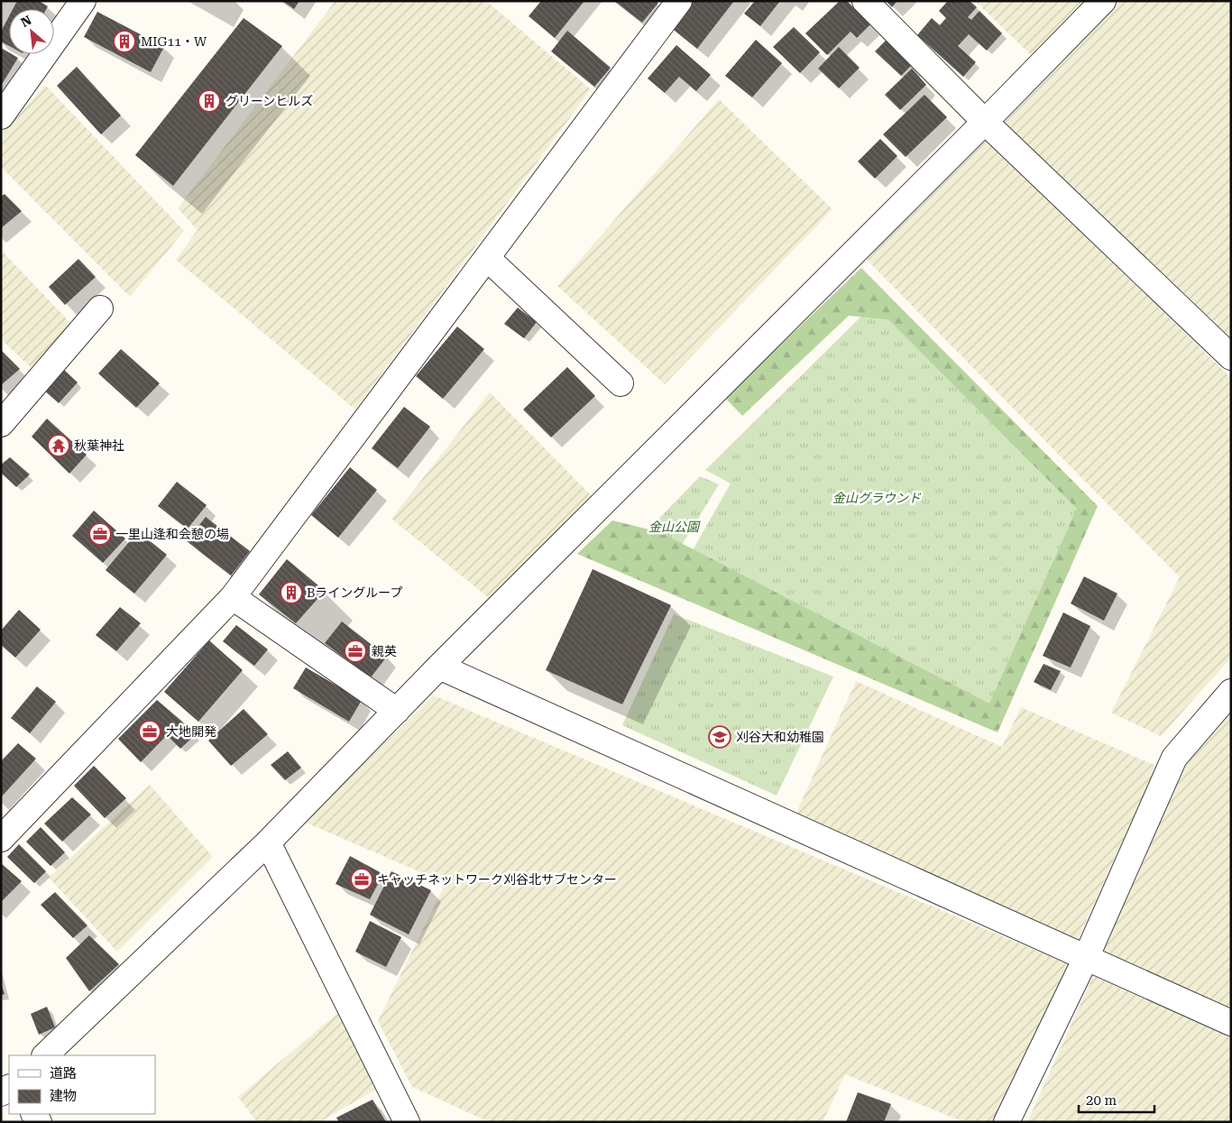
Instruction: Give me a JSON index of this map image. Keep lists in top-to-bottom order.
{
  "parks": ["金山グラウンド", "金山公園"],
  "places": {
    "building": ["MIG11・W", "グリーンヒルズ", "Bライングループ"],
    "temple": ["秋葉神社"],
    "office": [
      "一里山逢和会憩の場",
      "親英",
      "大地開発",
      "キャッチネットワーク刈谷北サブセンター"
    ],
    "school or university": ["刈谷大和幼稚園"]
  },
  "legend": ["道路", "建物"],
  "scale_bar": "20 m",
  "north": "top left"
}
